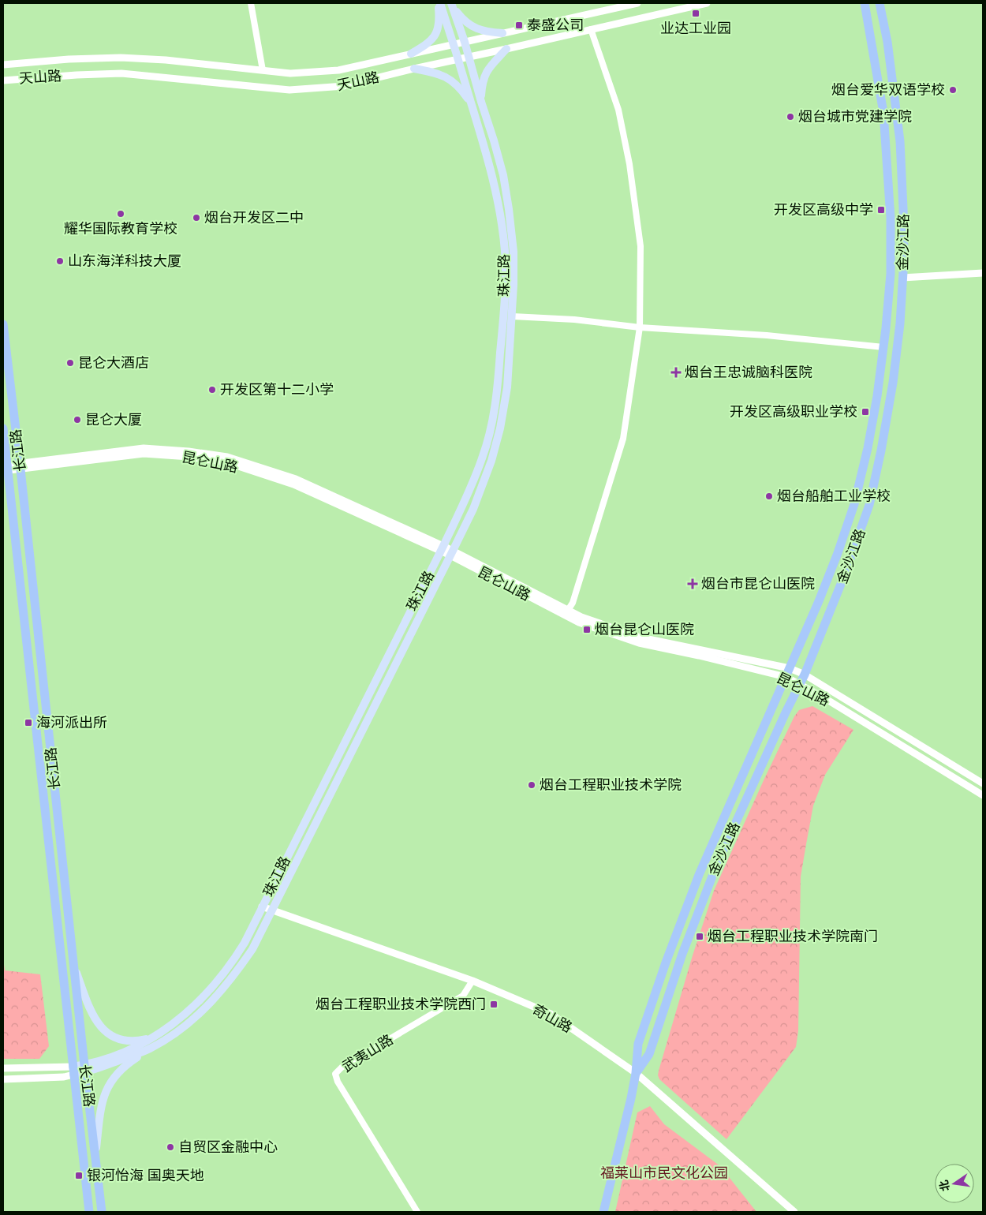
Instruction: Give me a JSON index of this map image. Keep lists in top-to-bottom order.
{
  "streets": {
    "main road": ["金沙江路", "珠江路", "长江路"],
    "street": [
      "天山路",
      "昆仑山路",
      "奇山路",
      "武夷山路"
    ]
  },
  "crossings": [
    ["天山路", "珠江路"],
    ["金沙江路", "昆仑山路"],
    ["金沙江路", "奇山路"],
    ["珠江路", "长江路"],
    ["珠江路", "昆仑山路"],
    ["珠江路", "奇山路"],
    ["长江路", "昆仑山路"],
    ["奇山路", "武夷山路"]
  ],
  "parks": ["福莱山市民文化公园"],
  "places": {
    "transit": [
      "业达工业园",
      "泰盛公司",
      "开发区高级中学",
      "开发区高级职业学校",
      "烟台昆仑山医院",
      "海河派出所",
      "烟台工程职业技术学院南门",
      "烟台工程职业技术学院西门",
      "银河怡海 国奥天地"
    ],
    "other": [
      "烟台爱华双语学校",
      "烟台城市党建学院",
      "耀华国际教育学校",
      "烟台开发区二中",
      "山东海洋科技大厦",
      "昆仑大酒店",
      "开发区第十二小学",
      "昆仑大厦",
      "烟台船舶工业学校",
      "烟台工程职业技术学院",
      "自贸区金融中心"
    ],
    "health": ["烟台王忠诚脑科医院", "烟台市昆仑山医院"]
  },
  "north": "left"
}
